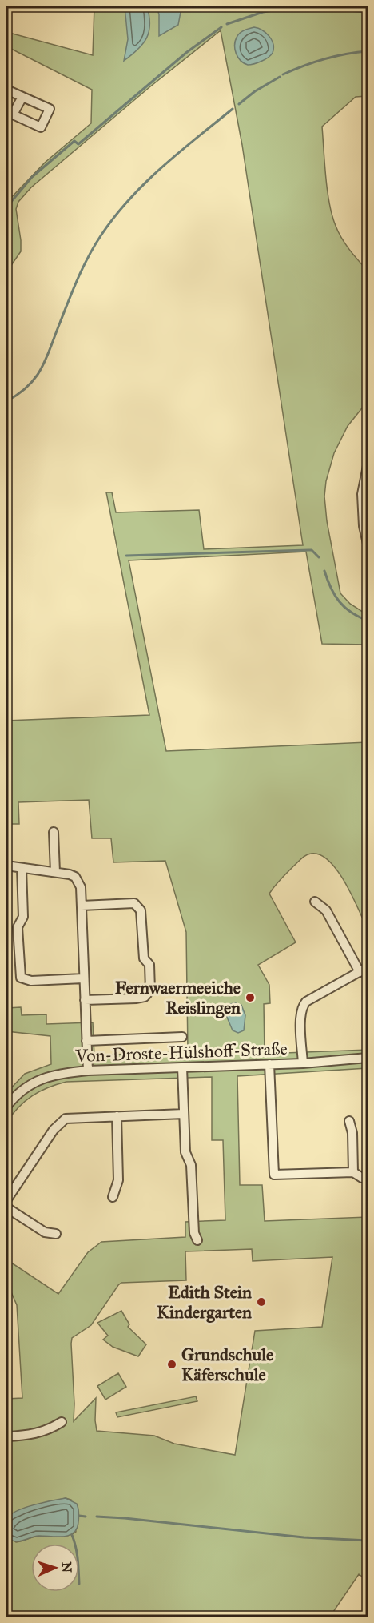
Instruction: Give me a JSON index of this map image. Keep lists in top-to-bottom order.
{
  "streets": {
    "street": ["Von-Droste-Hülshoff-Straße"]
  },
  "places": ["Fernwaermeeiche Reislingen", "Edith Stein Kindergarten", "Grundschule Käferschule"],
  "north": "right"
}
